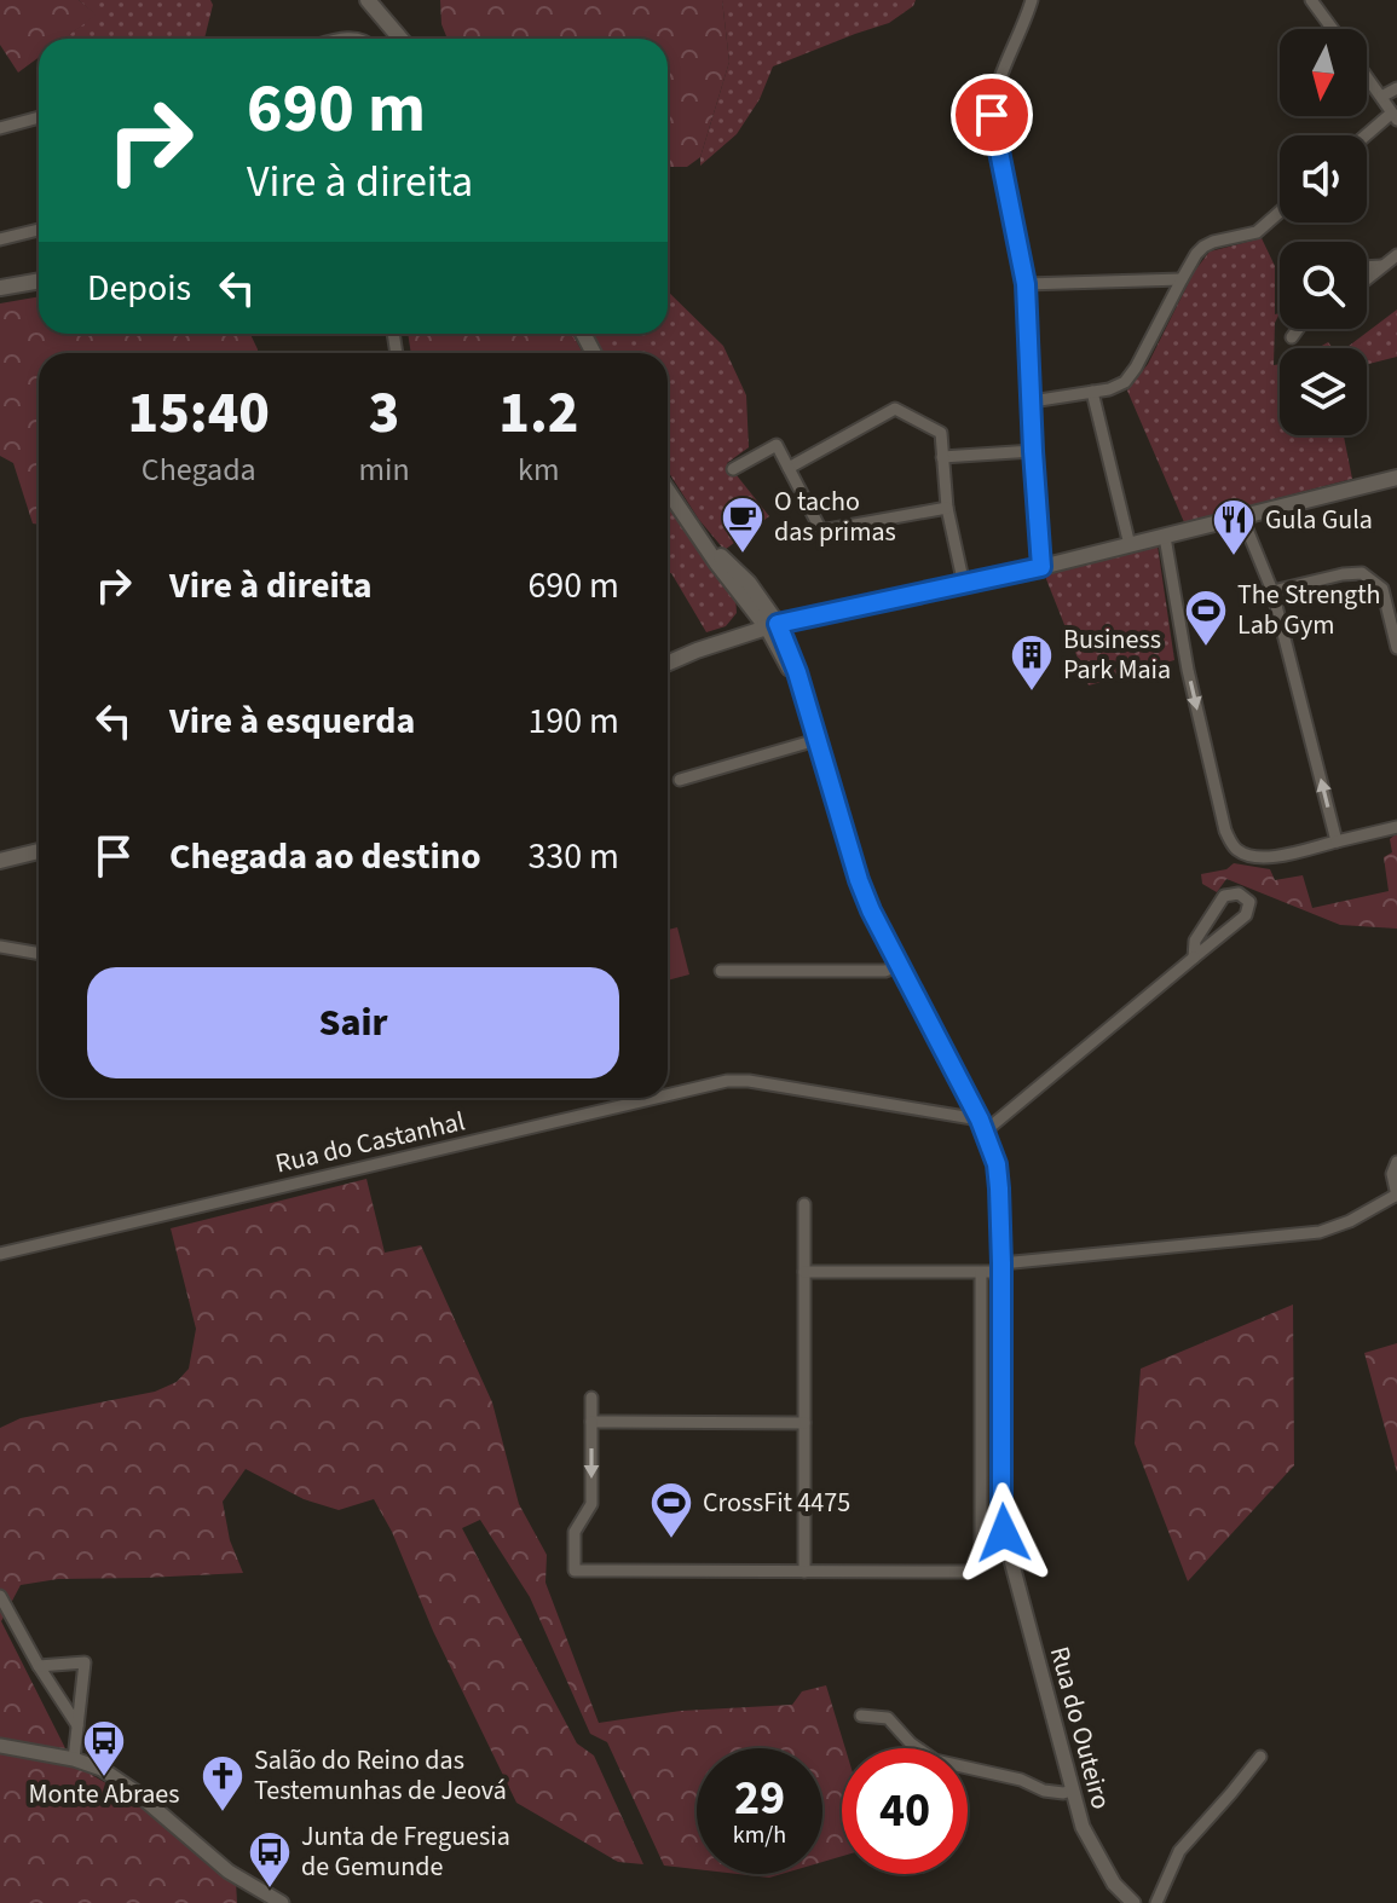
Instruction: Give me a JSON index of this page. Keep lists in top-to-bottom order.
{
  "streets": {
    "street": ["Rua do Castanhal", "Rua do Outeiro"]
  },
  "crossings": [
    ["Rua do Castanhal", "Rua do Outeiro"]
  ],
  "places": {
    "cafe": ["O tacho das primas"],
    "restaurant": ["Gula Gula"],
    "sports": ["The Strength Lab Gym", "CrossFit 4475"],
    "building": ["Business Park Maia"],
    "bus stop": ["Monte Abraes", "Junta de Freguesia de Gemunde"],
    "church": ["Salão do Reino das Testemunhas de Jeová"]
  },
  "north": "bottom",
  "page": {
    "turn": ["690 m", "Vire à direita"],
    "then": "Depois",
    "eta": [
      "15:40",
      "Chegada",
      "3",
      "min",
      "1.2",
      "km"
    ],
    "list": [
      {
        "name": "Vire à direita",
        "value": "690 m"
      },
      {
        "name": "Vire à esquerda",
        "value": "190 m"
      },
      {
        "name": "Chegada ao destino",
        "value": "330 m"
      }
    ],
    "buttons": "Sair",
    "speed": "29 km/h",
    "limit": "40"
  }
}
